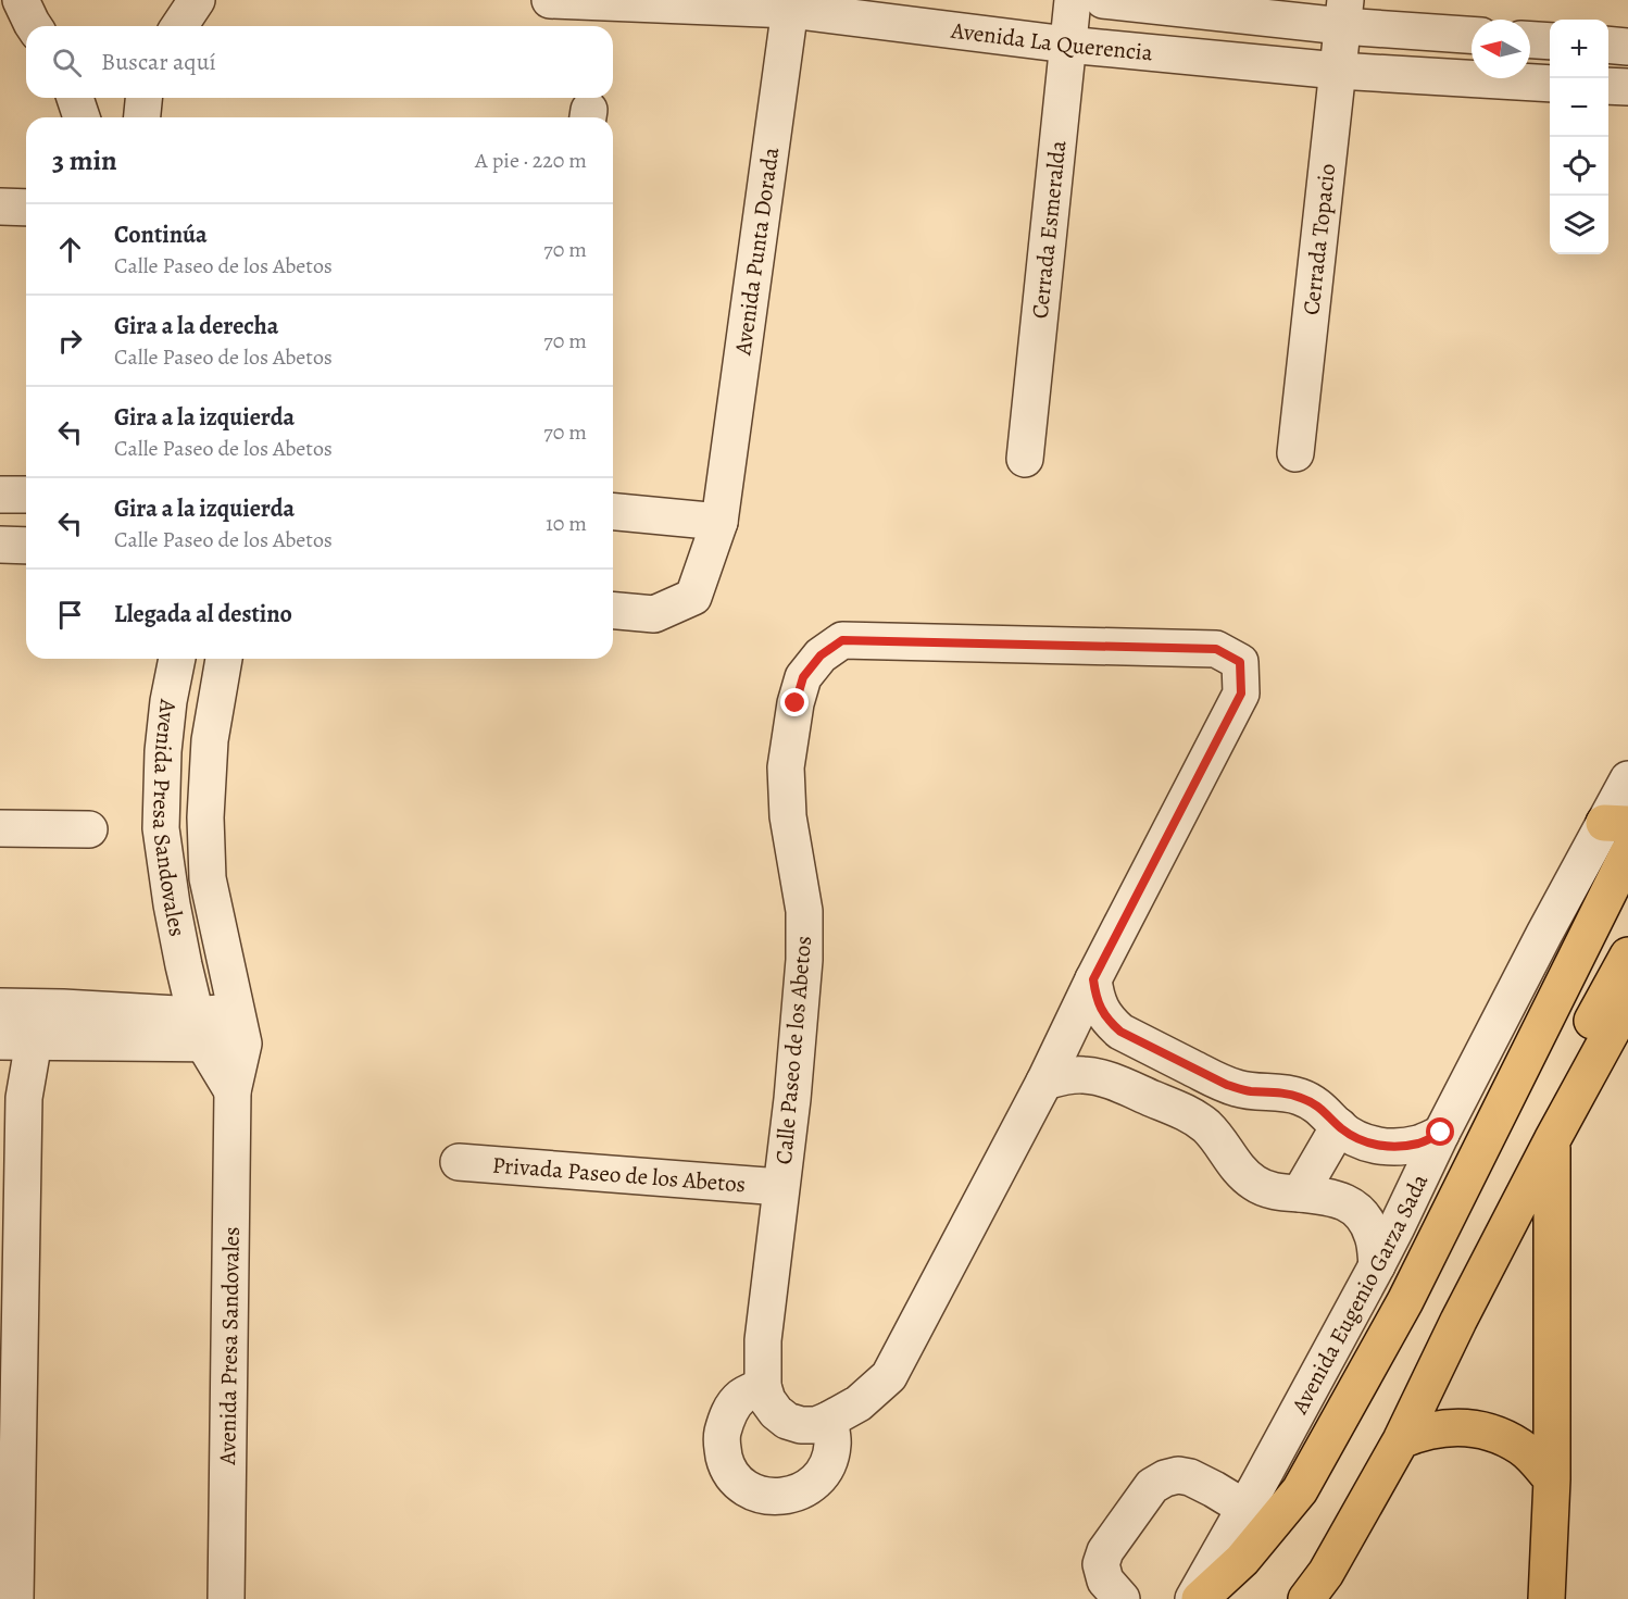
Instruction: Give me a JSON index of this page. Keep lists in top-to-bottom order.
{
  "streets": {
    "main road": ["Avenida Eugenio Garza Sada"],
    "street": [
      "Avenida La Querencia",
      "Cerrada Esmeralda",
      "Cerrada Topacio",
      "Avenida Punta Dorada",
      "Avenida Presa Sandovales",
      "Calle Paseo de los Abetos",
      "Privada Paseo de los Abetos"
    ]
  },
  "crossings": [
    ["Avenida La Querencia", "Cerrada Esmeralda"],
    ["Avenida La Querencia", "Cerrada Topacio"],
    ["Avenida La Querencia", "Avenida Punta Dorada"],
    ["Calle Paseo de los Abetos", "Privada Paseo de los Abetos"]
  ],
  "north": "left",
  "page": {
    "map_buttons": ["+", "−"],
    "search": "Buscar aquí",
    "heading": ["3 min", "A pie · 220 m"],
    "list": [
      ["Continúa", "Calle Paseo de los Abetos", "70 m"],
      ["Gira a la derecha", "Calle Paseo de los Abetos", "70 m"],
      ["Gira a la izquierda", "Calle Paseo de los Abetos", "70 m"],
      ["Gira a la izquierda", "Calle Paseo de los Abetos", "10 m"],
      "Llegada al destino"
    ]
  }
}
